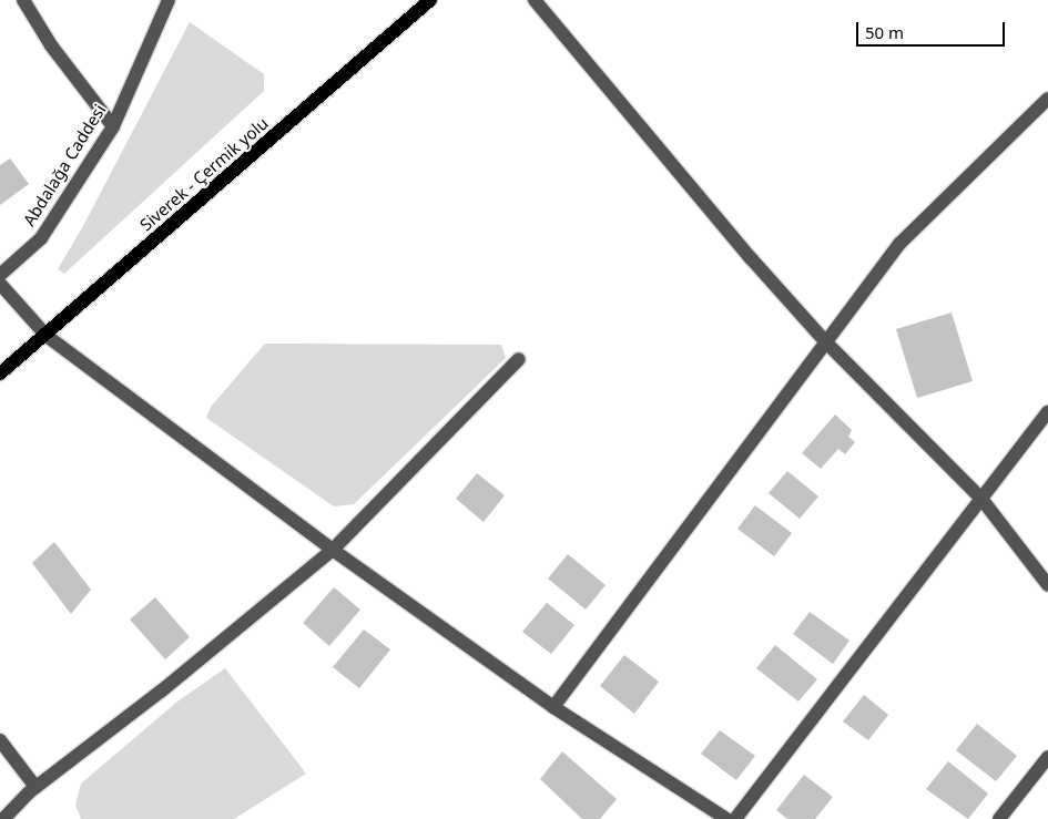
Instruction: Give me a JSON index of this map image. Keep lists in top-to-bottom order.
{
  "streets": {
    "main road": ["Siverek - Çermik yolu"],
    "street": ["Abdalağa Caddesi"]
  },
  "scale_bar": "50 m"
}
